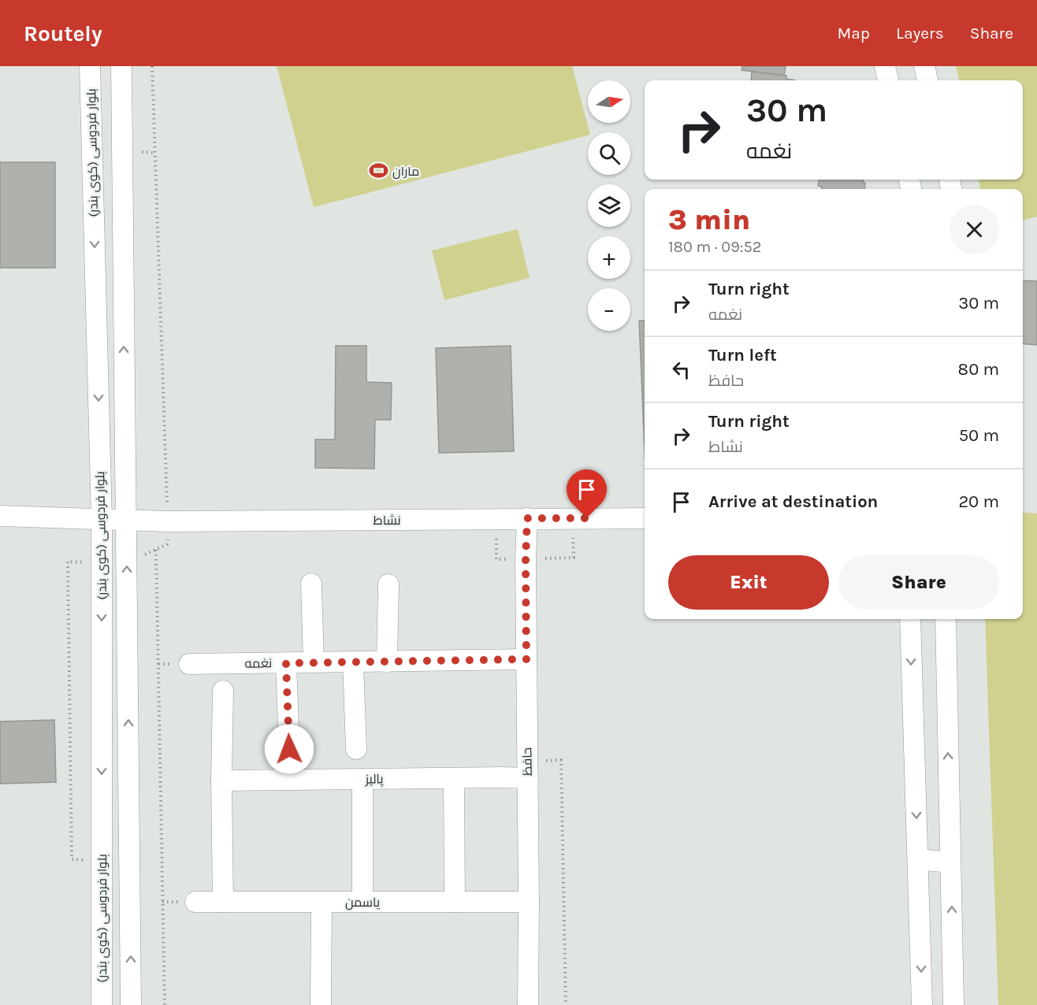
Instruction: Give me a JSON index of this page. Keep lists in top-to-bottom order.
{
  "streets": {
    "street": [
      "بلوار فردوسی (کوی بندر)",
      "نشاط",
      "نغمه",
      "حافظ",
      "پالیز",
      "یاسمن"
    ]
  },
  "crossings": [
    ["بلوار فردوسی (کوی بندر)", "نشاط"],
    ["نشاط", "حافظ"],
    ["نغمه", "حافظ"],
    ["حافظ", "پالیز"],
    ["حافظ", "یاسمن"]
  ],
  "places": {
    "sports": ["ماران"]
  },
  "north": "right",
  "page": {
    "header": "Routely",
    "nav": ["Map", "Layers", "Share"],
    "map_buttons": ["+", "−"],
    "turn": ["30 m", "نغمه"],
    "heading": ["3 min", "180 m · 09:52"],
    "list": [
      {
        "name": "Turn right",
        "note": "نغمه",
        "value": "30 m"
      },
      {
        "name": "Turn left",
        "note": "حافظ",
        "value": "80 m"
      },
      {
        "name": "Turn right",
        "note": "نشاط",
        "value": "50 m"
      },
      {
        "name": "Arrive at destination",
        "value": "20 m"
      }
    ],
    "buttons": ["Exit", "Share"]
  }
}
